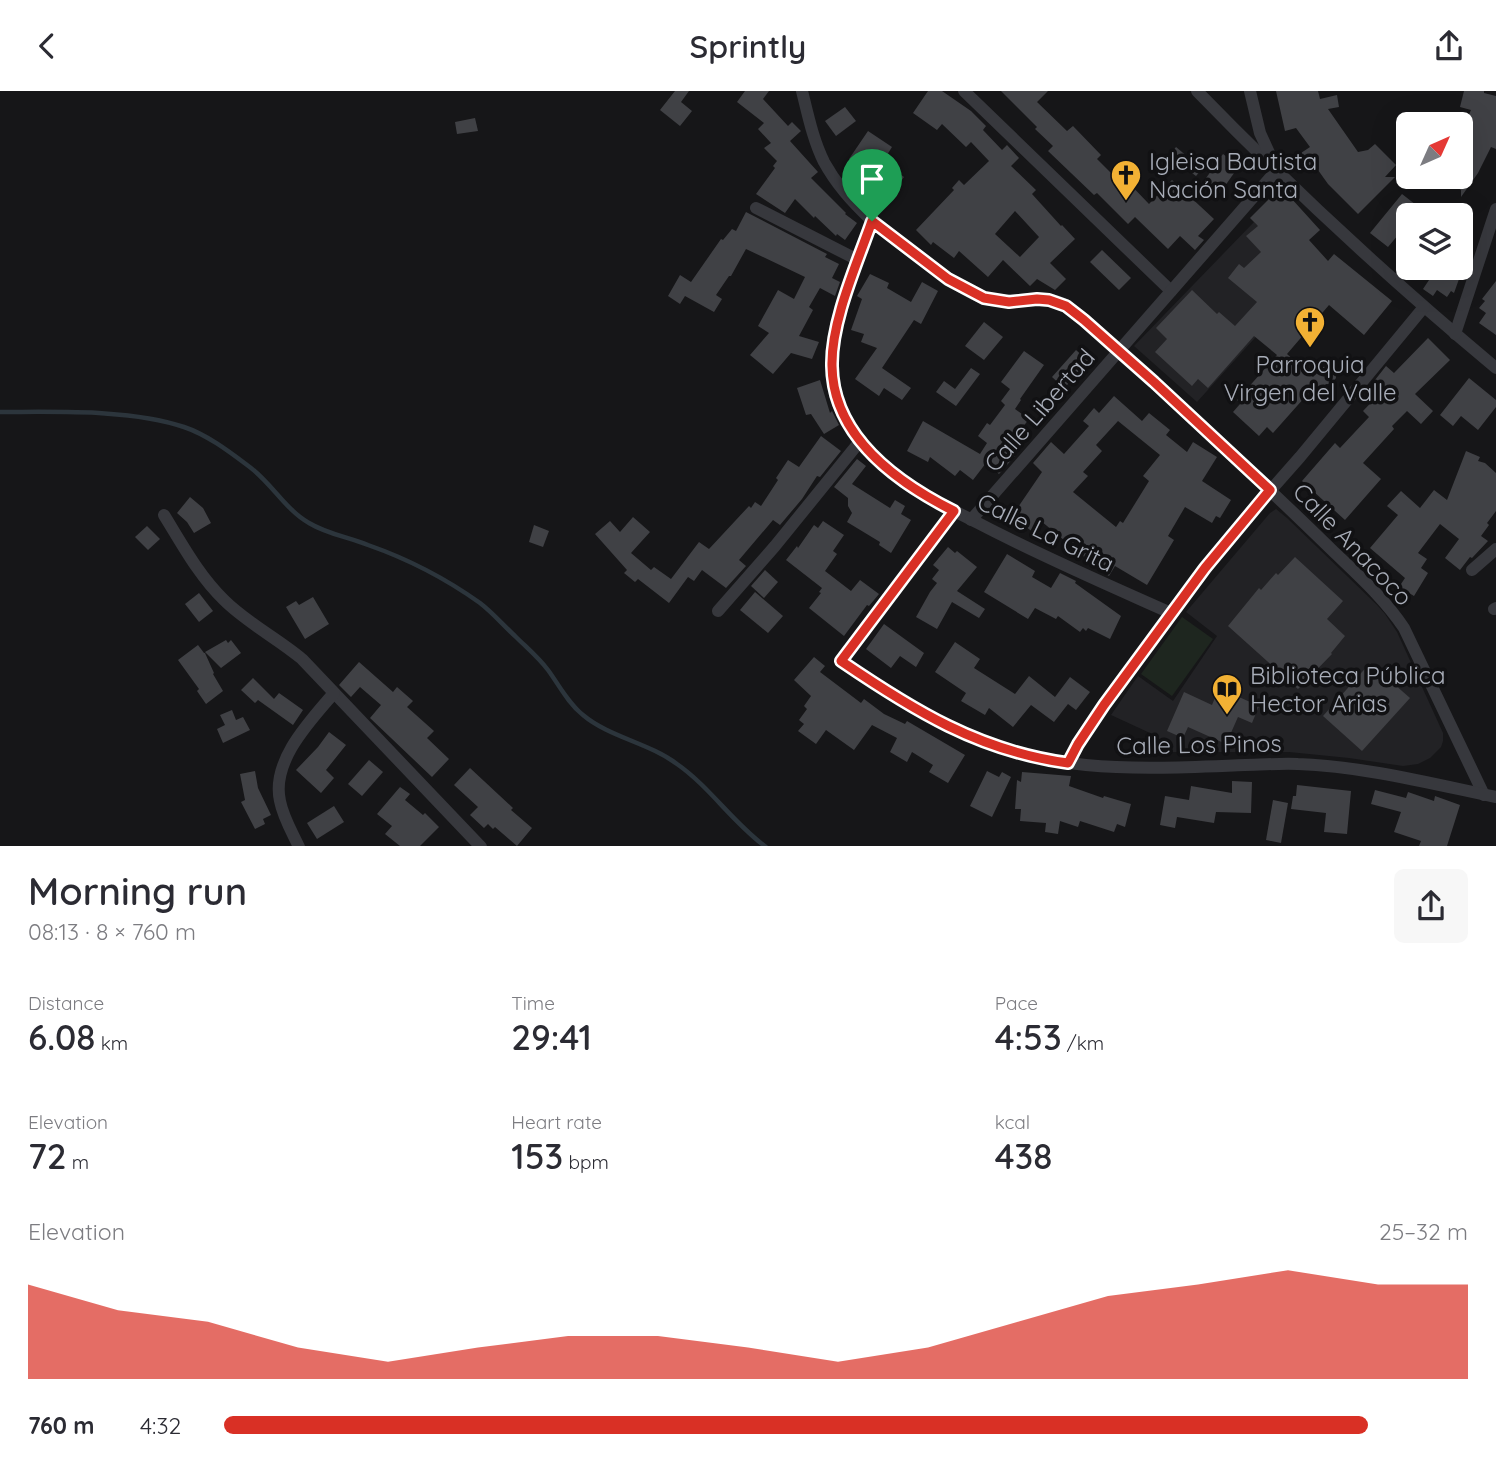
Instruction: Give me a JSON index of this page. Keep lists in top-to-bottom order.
{
  "streets": {
    "street": [
      "Calle Libertad",
      "Calle La Grita",
      "Calle Anacoco",
      "Calle Los Pinos"
    ]
  },
  "crossings": [
    ["Calle Libertad", "Calle La Grita"],
    ["Calle Libertad", "Calle Anacoco"],
    ["Calle La Grita", "Calle Anacoco"],
    ["Calle La Grita", "Calle Los Pinos"],
    ["Calle Anacoco", "Calle Los Pinos"]
  ],
  "places": {
    "church": ["Igleisa Bautista Nación Santa", "Parroquia Virgen del Valle"],
    "library": ["Biblioteca Pública Hector Arias"]
  },
  "north": "top right",
  "page": {
    "header": "Sprintly",
    "heading": ["Morning run", "08:13 · 8 × 760 m"],
    "stats": [
      ["Distance", "6.08 km"],
      ["Time", "29:41"],
      ["Pace", "4:53 /km"],
      ["Elevation", "72 m"],
      ["Heart rate", "153 bpm"],
      ["kcal", "438"]
    ],
    "chart": ["Elevation", "25–32 m"],
    "list": [
      {
        "name": "760 m",
        "note": "4:32"
      }
    ]
  }
}
